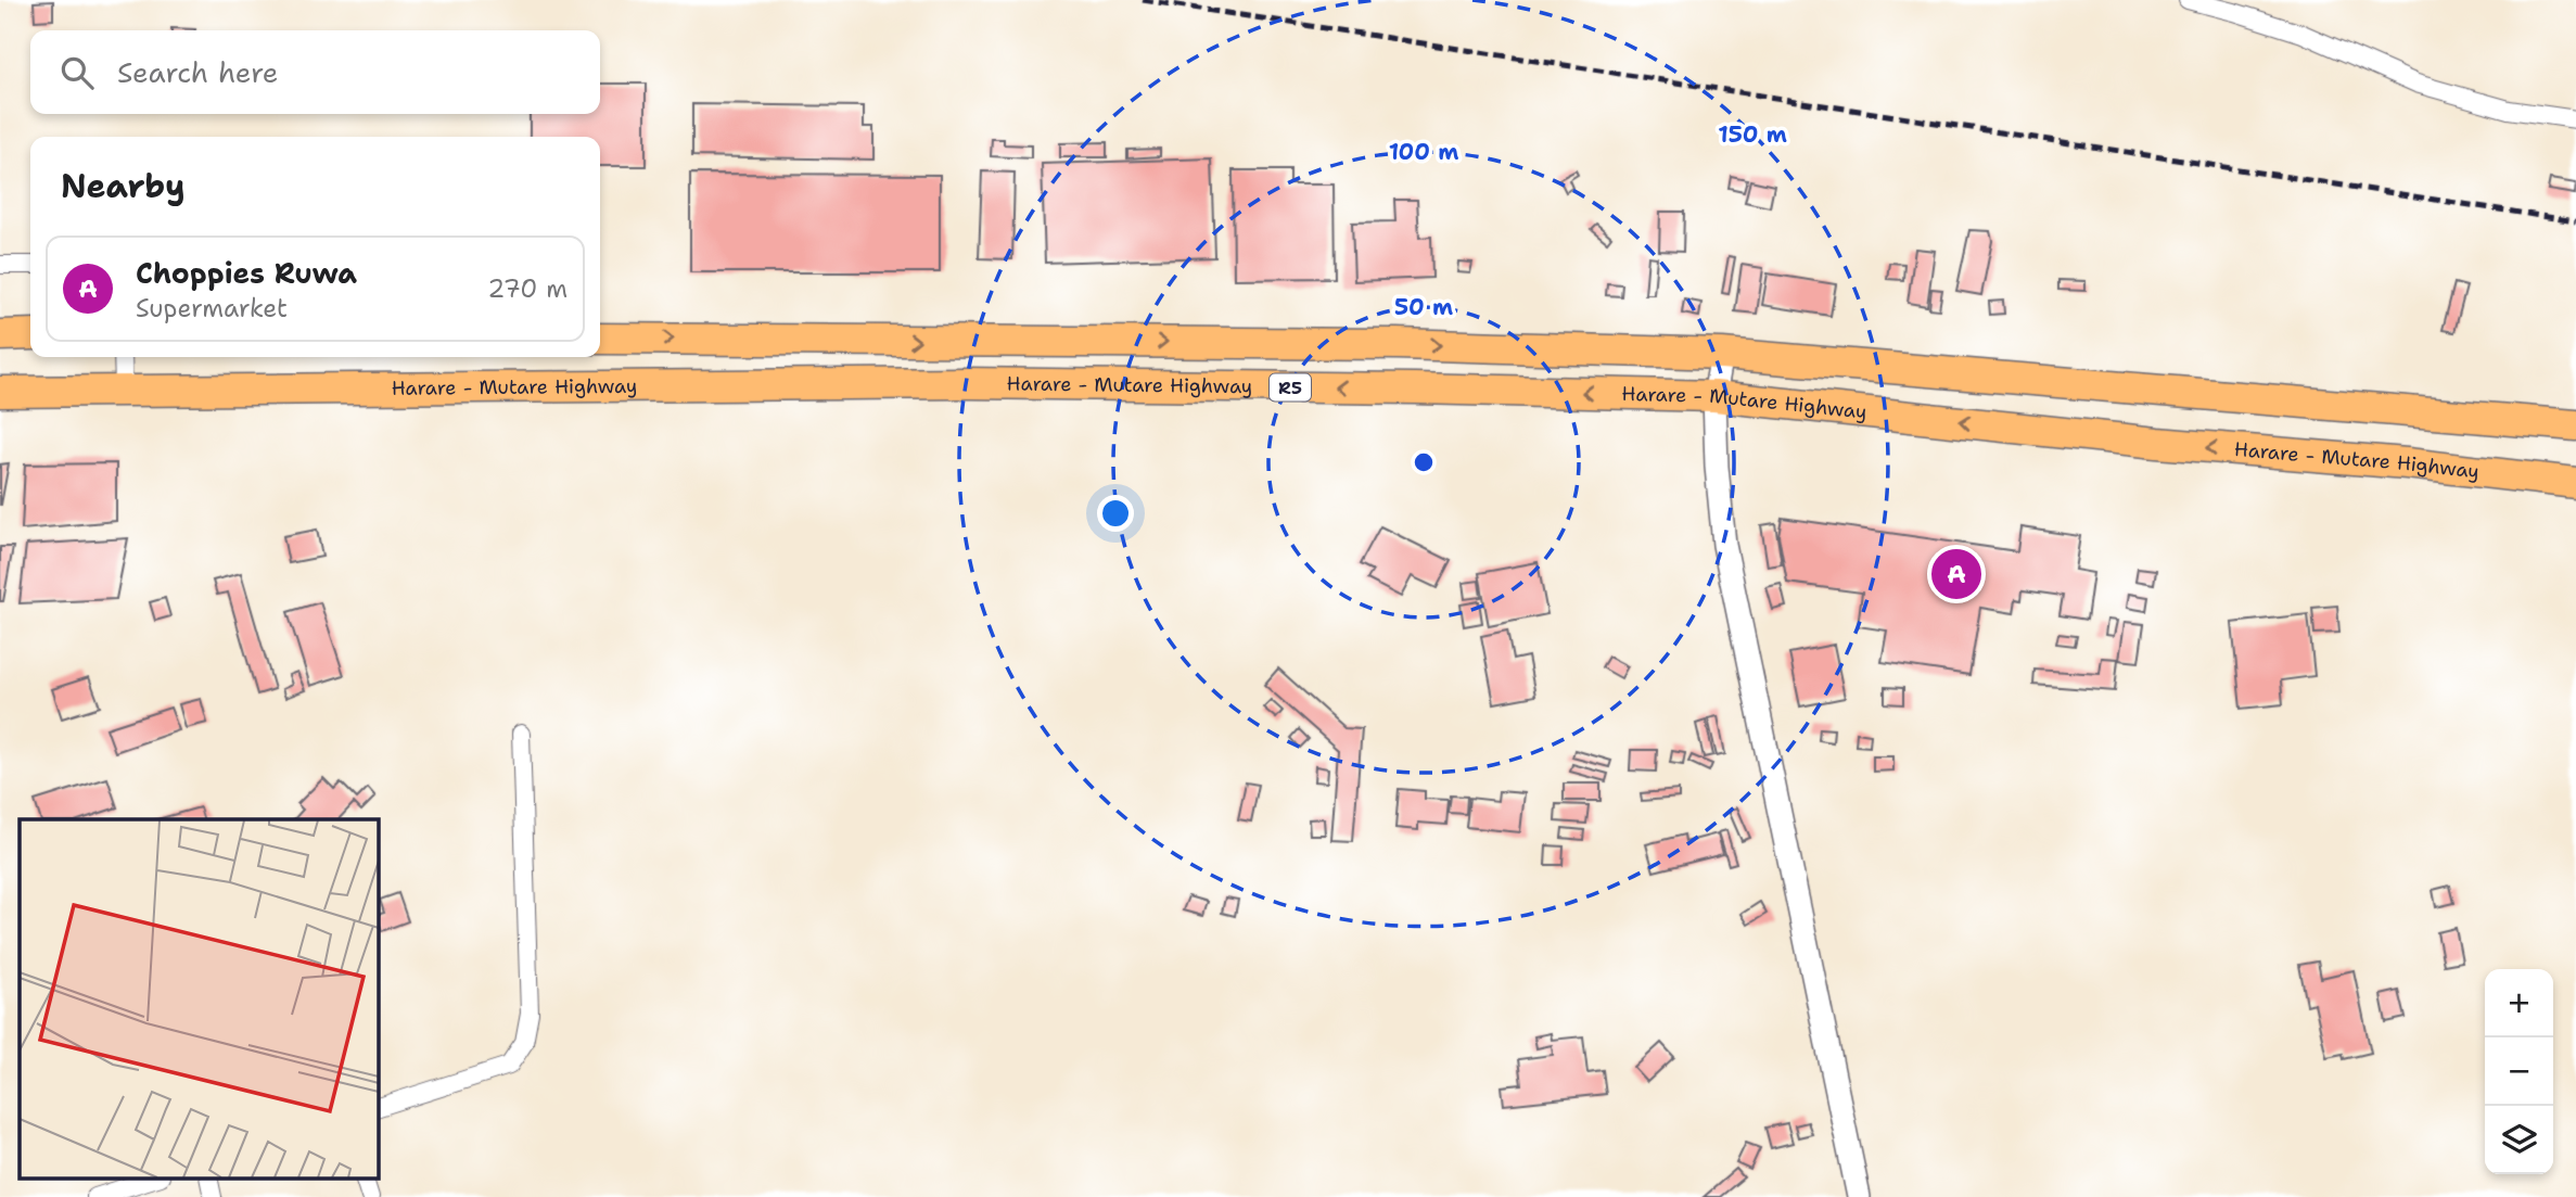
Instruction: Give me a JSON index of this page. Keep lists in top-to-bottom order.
{
  "streets": {
    "highway": ["Harare - Mutare Highway", "R5"]
  },
  "page": {
    "search": "Search here",
    "heading": "Nearby",
    "list": [
      {
        "mark": "A",
        "name": "Choppies Ruwa",
        "note": "Supermarket",
        "value": "270 m"
      }
    ],
    "pins": "A",
    "map_buttons": ["+", "−"]
  },
  "rings": ["150 m", "100 m", "50 m"]
}
